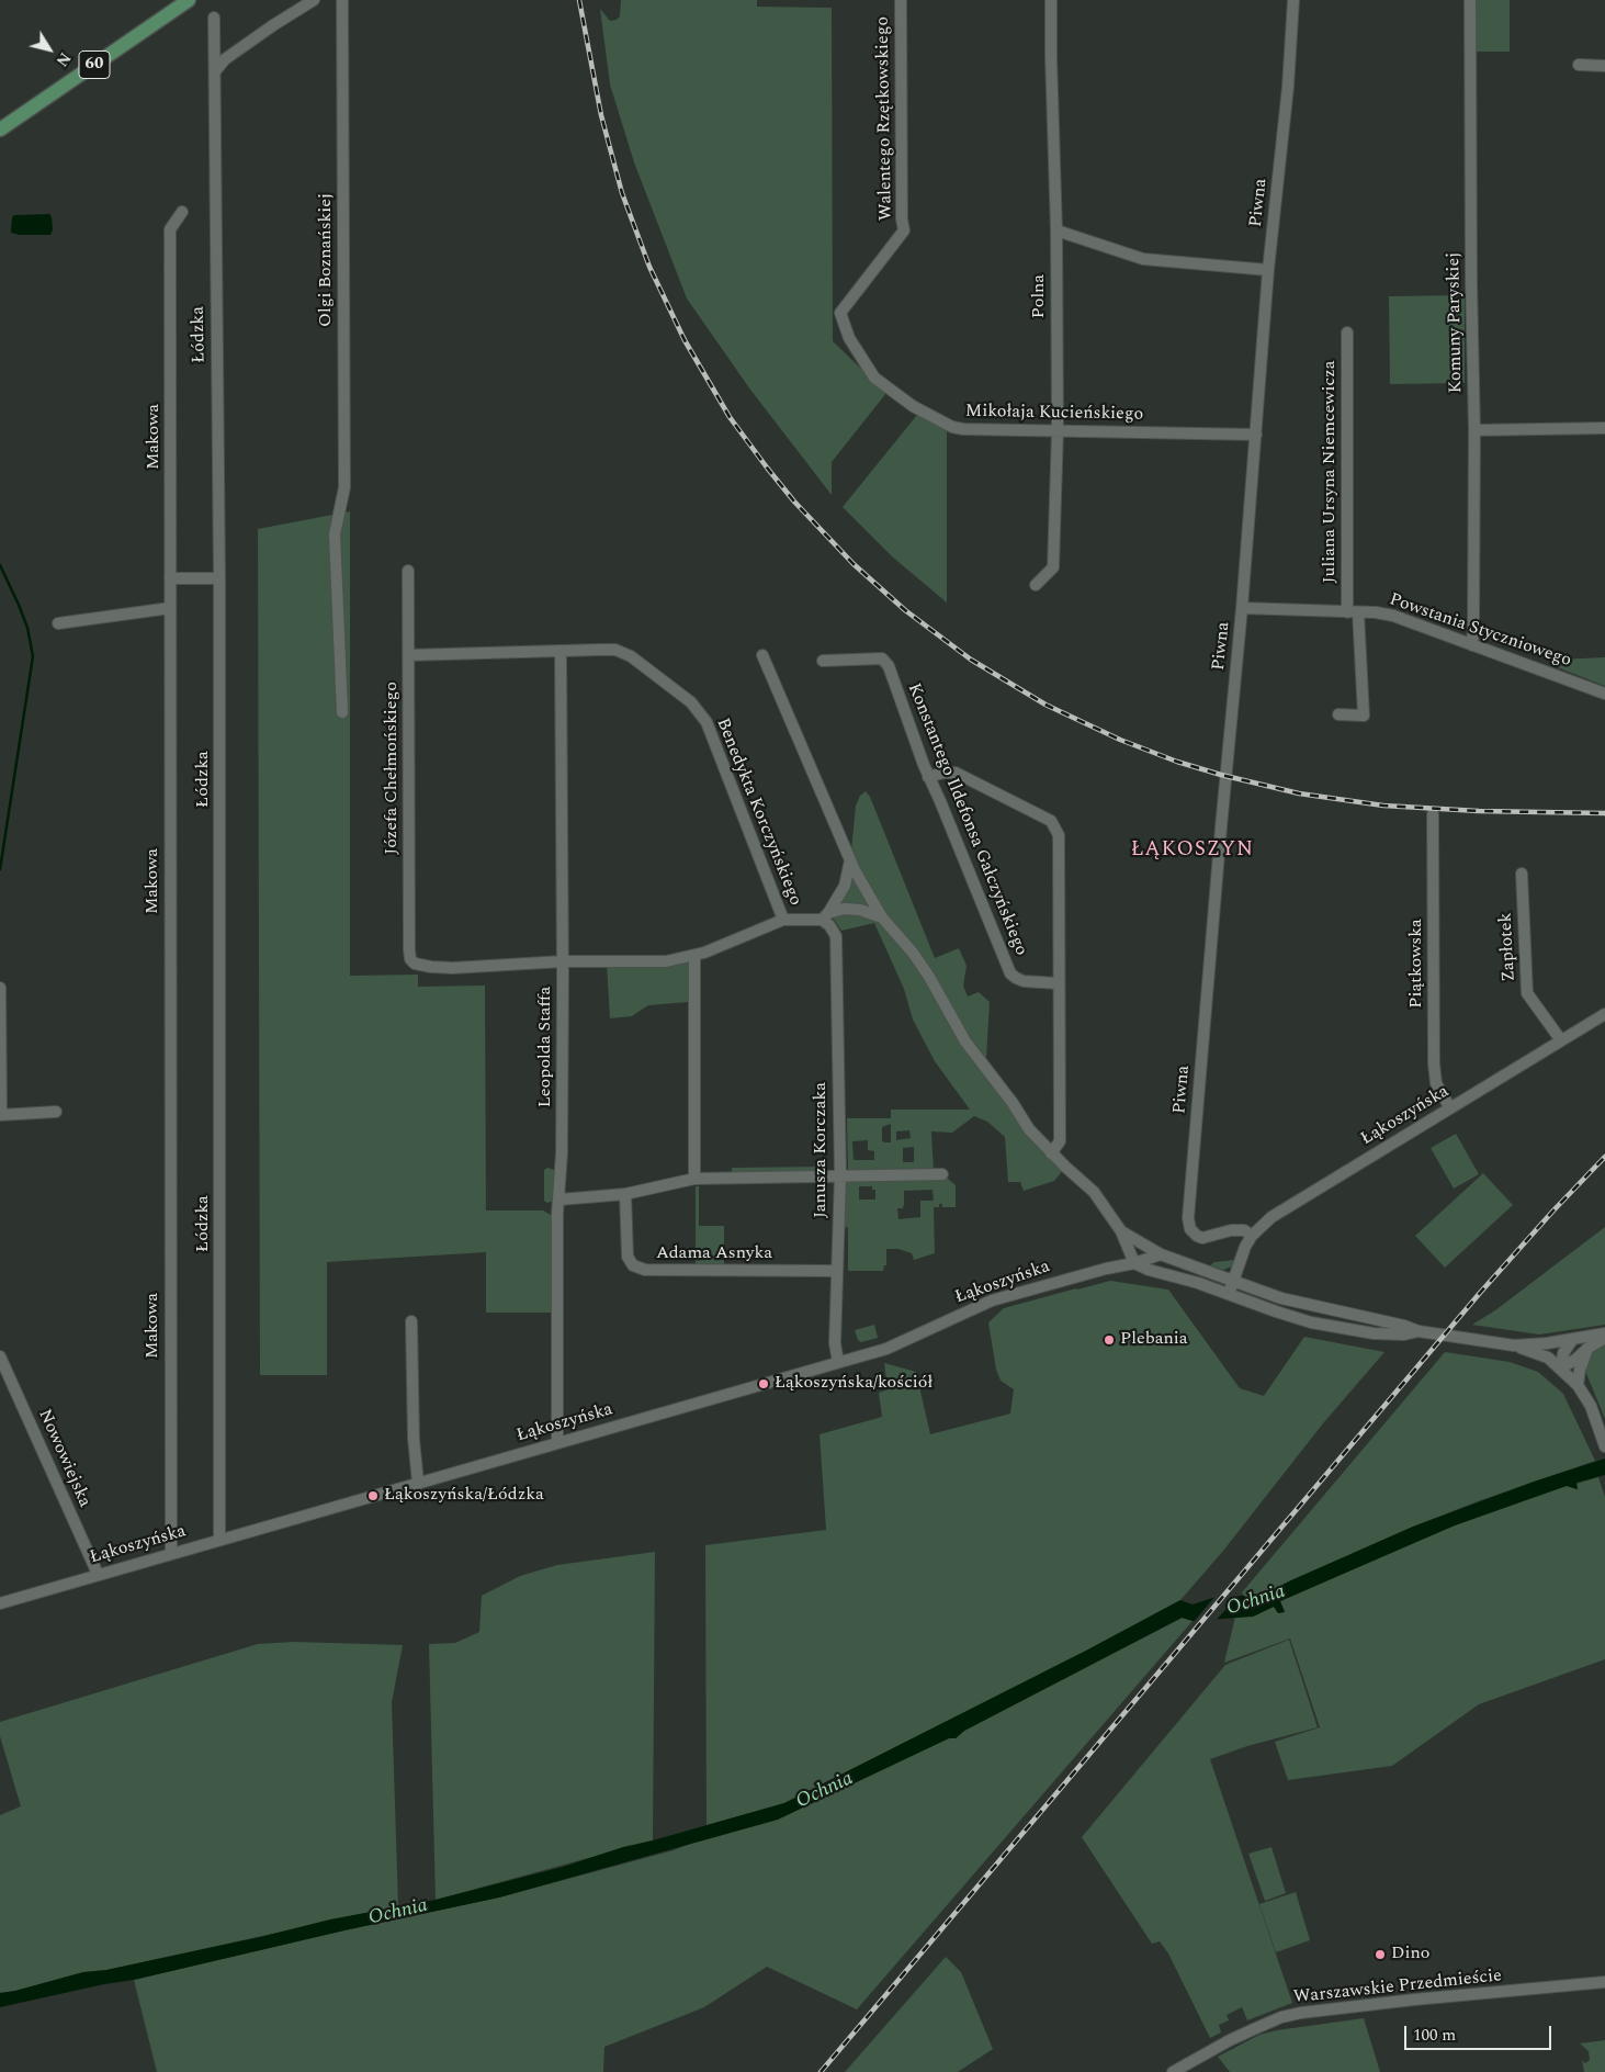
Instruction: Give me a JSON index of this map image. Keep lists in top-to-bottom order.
{
  "streets": {
    "main road": ["60"],
    "street": [
      "Walentego Rzętkowskiego",
      "Piwna",
      "Olgi Boznańskiej",
      "Polna",
      "Komuny Paryskiej",
      "Łódzka",
      "Mikołaja Kucieńskiego",
      "Makowa",
      "Juliana Ursyna Niemcewicza",
      "Powstania Styczniowego",
      "Józefa Chełmońskiego",
      "Benedykta Korczyńskiego",
      "Konstantego Ildefonsa Gałczyńskiego",
      "Zapłotek",
      "Piątkowska",
      "Leopolda Staffa",
      "Łąkoszyńska",
      "Janusza Korczaka",
      "Adama Asnyka",
      "Nowowiejska",
      "Warszawskie Przedmieście"
    ]
  },
  "crossings": [
    ["Walentego Rzętkowskiego", "Mikołaja Kucieńskiego"],
    ["Piwna", "Mikołaja Kucieńskiego"],
    ["Piwna", "Powstania Styczniowego"],
    ["Piwna", "Łąkoszyńska"],
    ["Polna", "Mikołaja Kucieńskiego"],
    ["Komuny Paryskiej", "Powstania Styczniowego"],
    ["Łódzka", "Łąkoszyńska"],
    ["Makowa", "Łąkoszyńska"],
    ["Juliana Ursyna Niemcewicza", "Powstania Styczniowego"],
    ["Józefa Chełmońskiego", "Benedykta Korczyńskiego"],
    ["Józefa Chełmońskiego", "Leopolda Staffa"],
    ["Benedykta Korczyńskiego", "Leopolda Staffa"],
    ["Zapłotek", "Łąkoszyńska"],
    ["Piątkowska", "Łąkoszyńska"],
    ["Leopolda Staffa", "Łąkoszyńska"],
    ["Łąkoszyńska", "Janusza Korczaka"],
    ["Łąkoszyńska", "Nowowiejska"],
    ["Janusza Korczaka", "Adama Asnyka"]
  ],
  "districts": ["ŁĄKOSZYN"],
  "water": ["Ochnia"],
  "places": [
    "Plebania",
    "Łąkoszyńska/kościół",
    "Łąkoszyńska/Łódzka",
    "Dino"
  ],
  "scale_bar": "100 m",
  "north": "bottom right"
}
